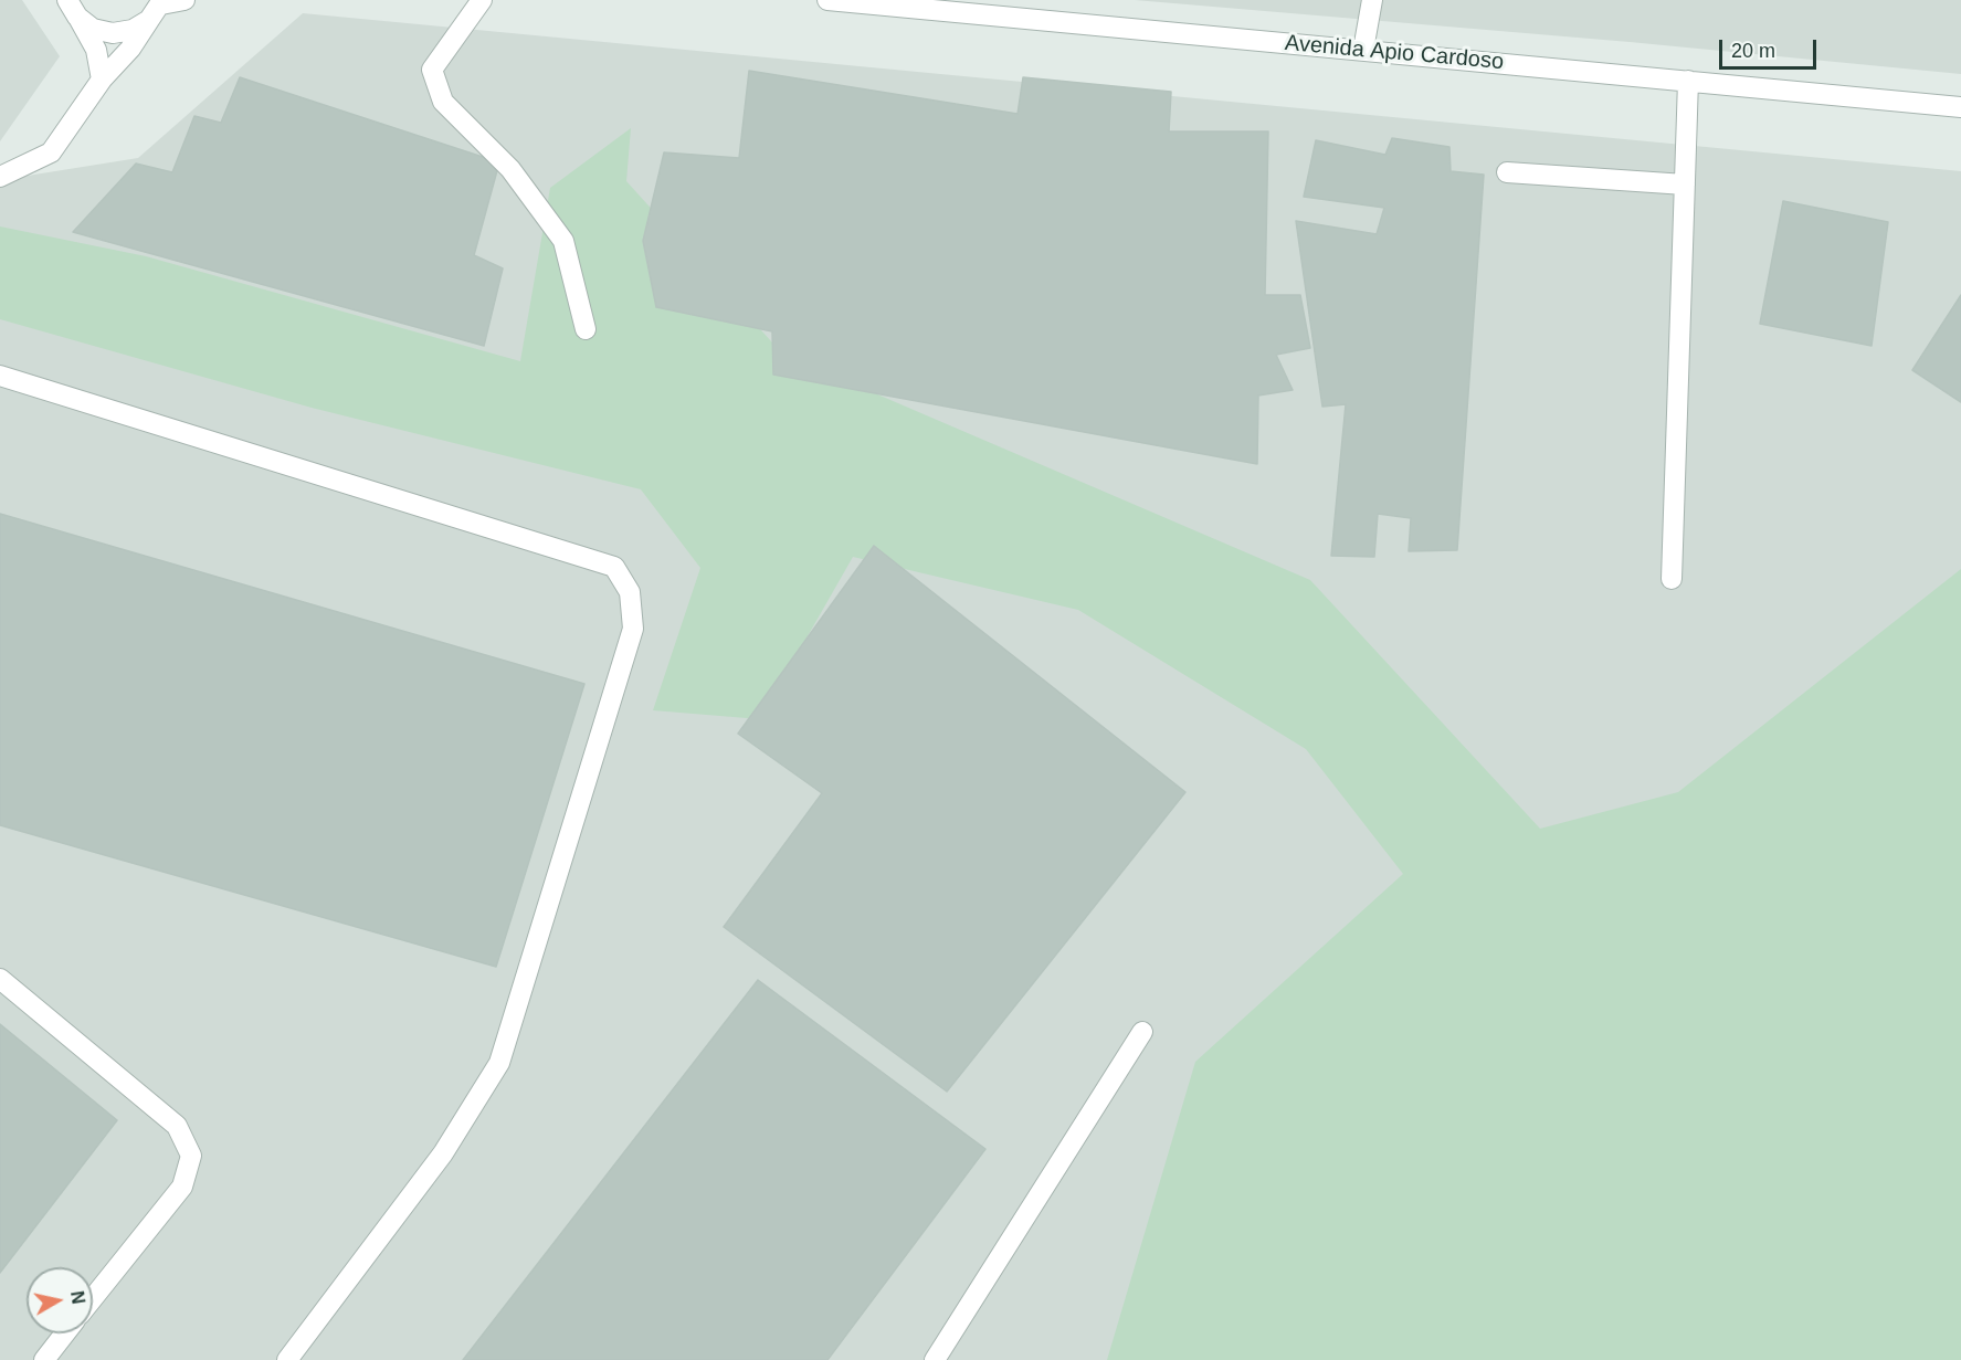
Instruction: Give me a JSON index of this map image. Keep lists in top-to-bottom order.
{
  "streets": {
    "street": ["Avenida Apio Cardoso"]
  },
  "scale_bar": "20 m",
  "north": "right"
}
